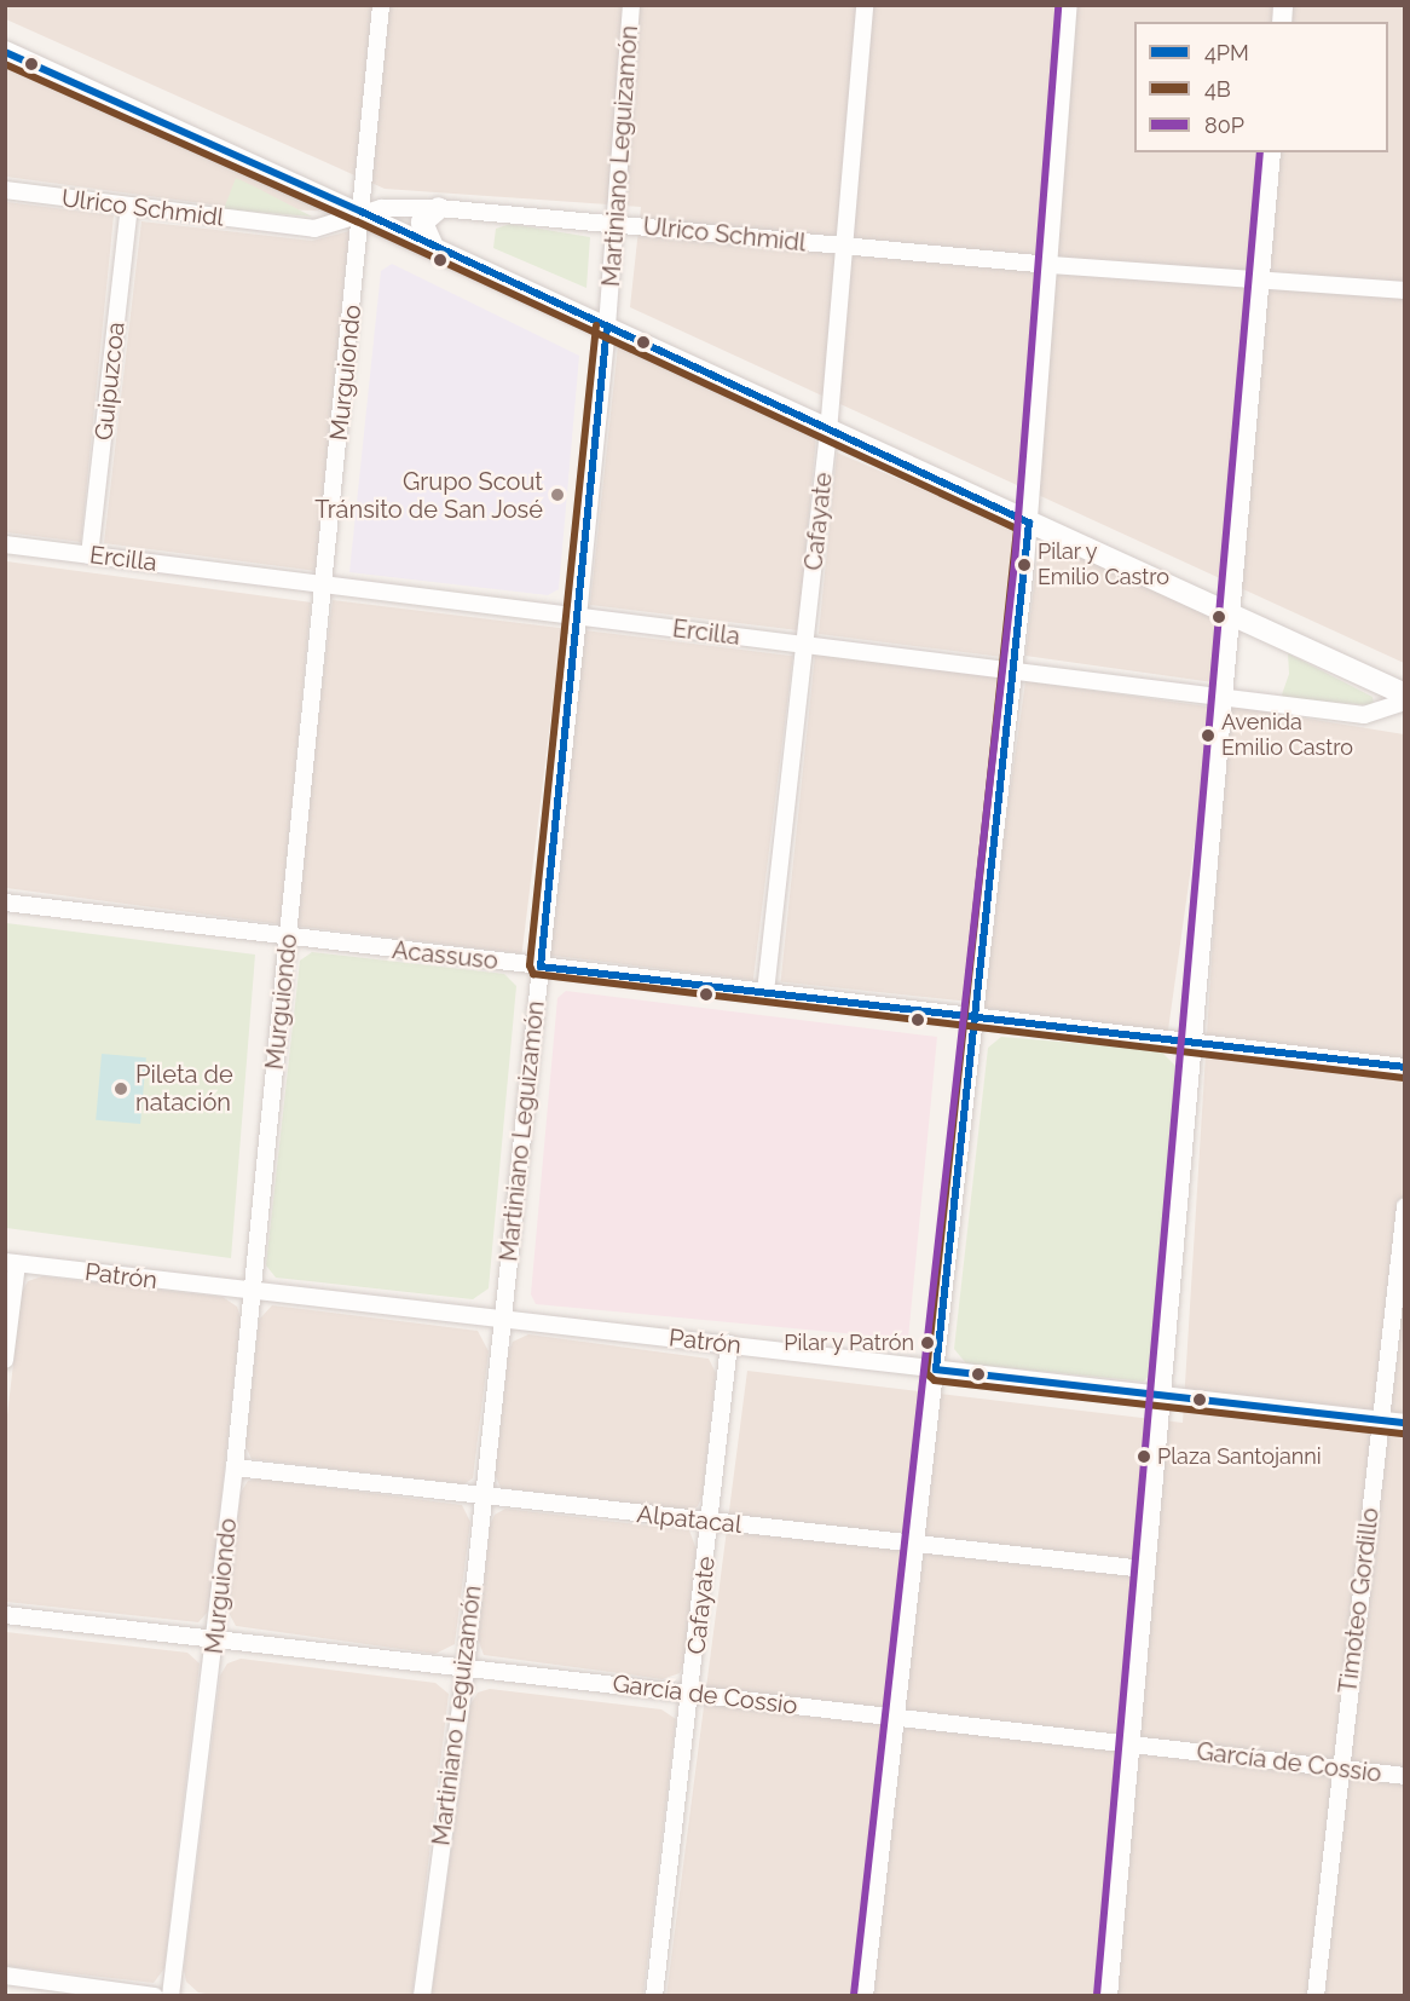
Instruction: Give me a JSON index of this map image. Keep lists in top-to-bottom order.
{
  "streets": {
    "street": [
      "Martiniano Leguizamón",
      "Ulrico Schmidl",
      "Murguiondo",
      "Guipuzcoa",
      "Cafayate",
      "Ercilla",
      "Acassuso",
      "Patrón",
      "Alpatacal",
      "Timoteo Gordillo",
      "García de Cossio"
    ]
  },
  "crossings": [
    ["Martiniano Leguizamón", "Ulrico Schmidl"],
    ["Martiniano Leguizamón", "Ercilla"],
    ["Martiniano Leguizamón", "Acassuso"],
    ["Martiniano Leguizamón", "Patrón"],
    ["Martiniano Leguizamón", "Alpatacal"],
    ["Martiniano Leguizamón", "García de Cossio"],
    ["Ulrico Schmidl", "Murguiondo"],
    ["Ulrico Schmidl", "Guipuzcoa"],
    ["Ulrico Schmidl", "Cafayate"],
    ["Murguiondo", "Ercilla"],
    ["Murguiondo", "Acassuso"],
    ["Murguiondo", "Patrón"],
    ["Murguiondo", "Alpatacal"],
    ["Murguiondo", "García de Cossio"],
    ["Guipuzcoa", "Ercilla"],
    ["Cafayate", "Ercilla"],
    ["Cafayate", "Acassuso"],
    ["Cafayate", "Patrón"],
    ["Cafayate", "Alpatacal"],
    ["Cafayate", "García de Cossio"],
    ["Patrón", "Timoteo Gordillo"],
    ["Timoteo Gordillo", "García de Cossio"]
  ],
  "places": [
    "Grupo Scout Tránsito de San José",
    "Pilar y Emilio Castro",
    "Avenida Emilio Castro",
    "Pileta de natación",
    "Pilar y Patrón",
    "Plaza Santojanni"
  ],
  "lines": ["transit line 80P", "transit line 4PM", "transit line 4B"],
  "legend": ["4PM", "4B", "80P"]
}
